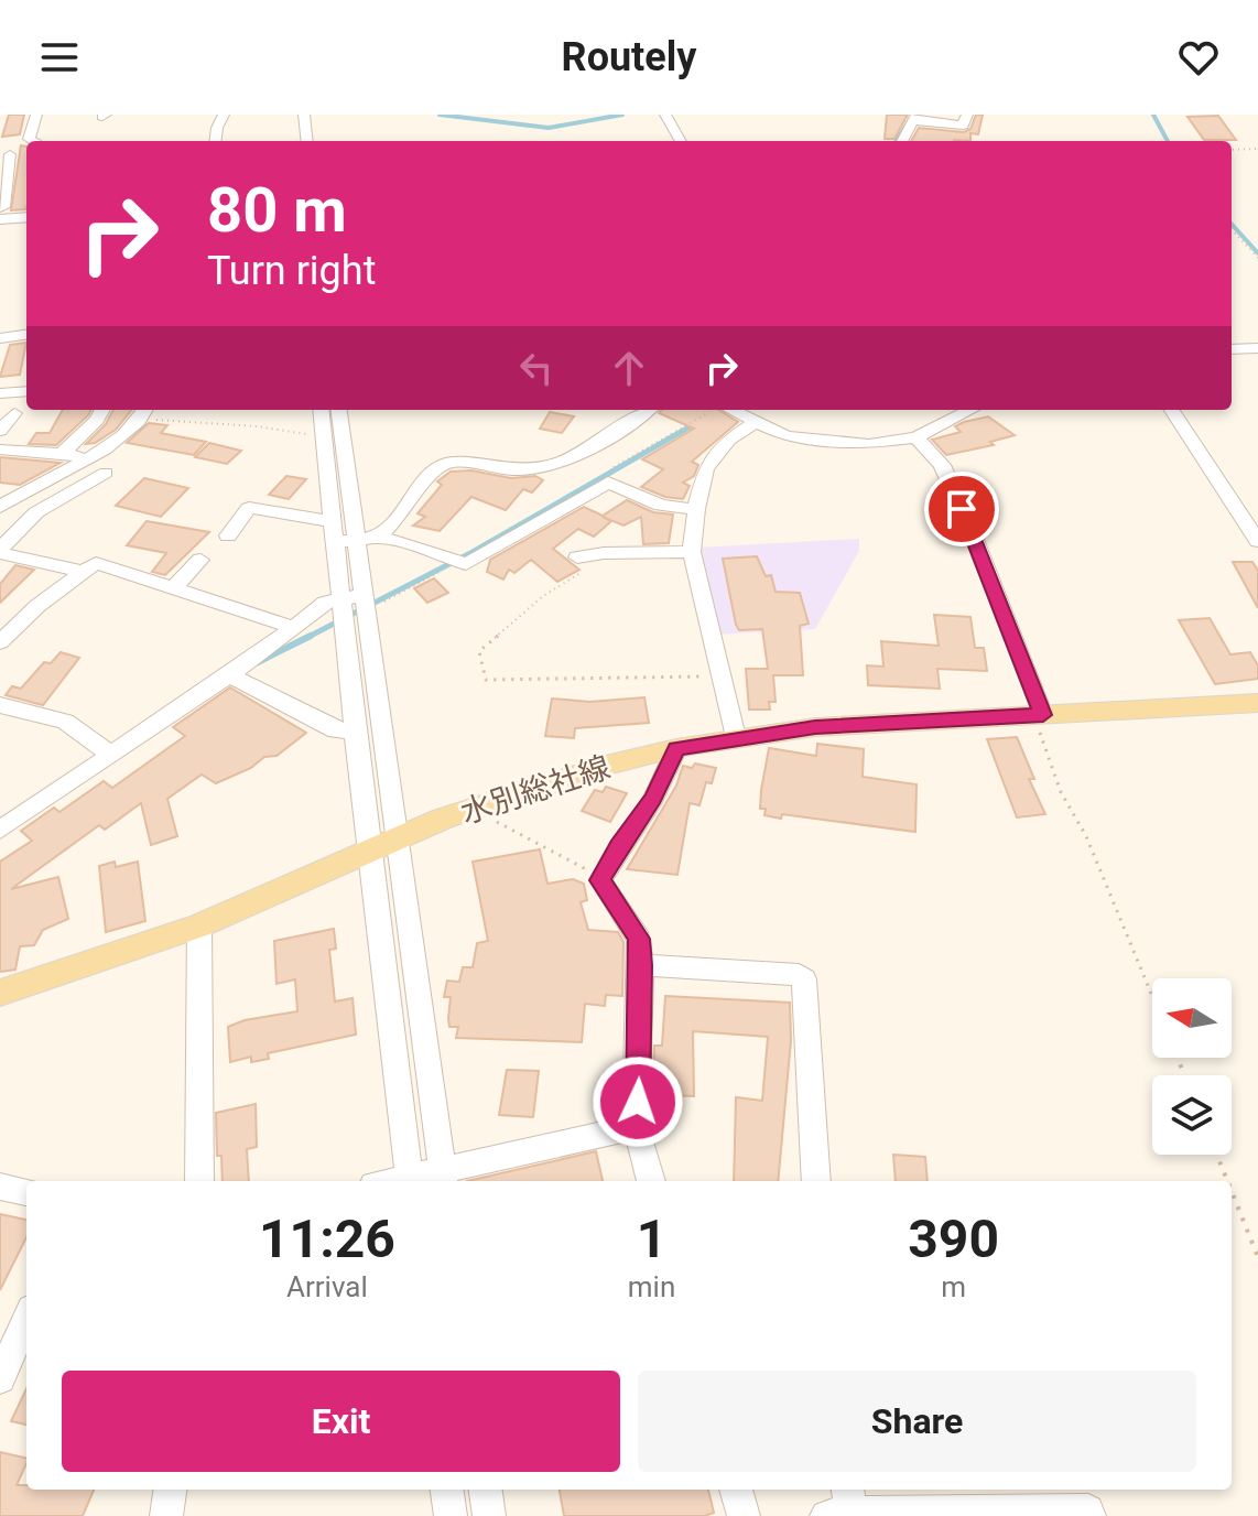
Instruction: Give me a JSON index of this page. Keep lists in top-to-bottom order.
{
  "streets": {
    "main road": ["水別総社線"]
  },
  "north": "left",
  "page": {
    "header": "Routely",
    "turn": ["80 m", "Turn right"],
    "eta": [
      "11:26",
      "Arrival",
      "1",
      "min",
      "390",
      "m"
    ],
    "buttons": ["Exit", "Share"]
  }
}
